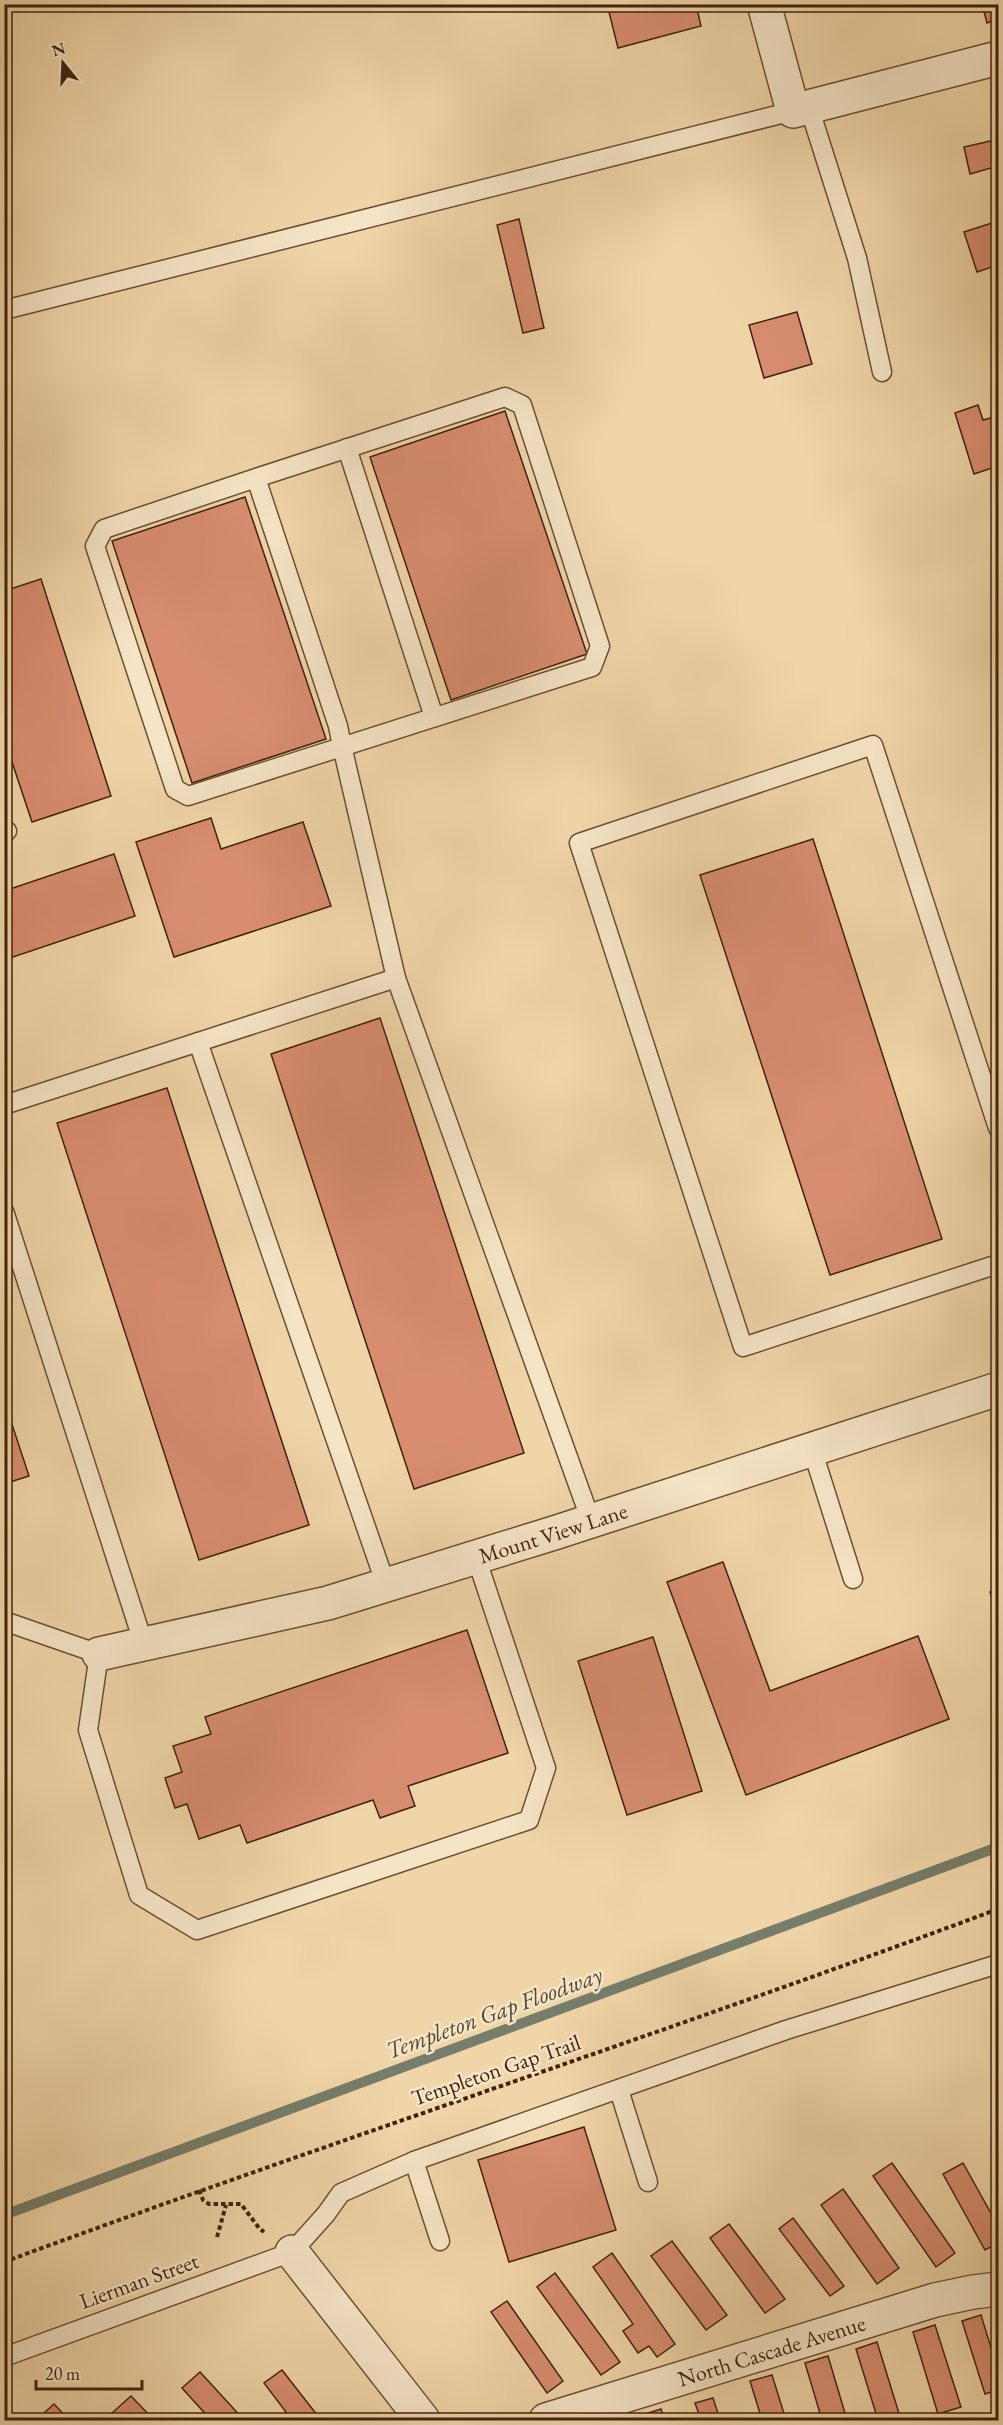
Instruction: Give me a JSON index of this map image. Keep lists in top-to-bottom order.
{
  "streets": {
    "street": ["Mount View Lane", "North Cascade Avenue"],
    "lane": ["Lierman Street"],
    "path": ["Templeton Gap Trail"]
  },
  "water": ["Templeton Gap Floodway"],
  "scale_bar": "20 m",
  "north": "top"
}
